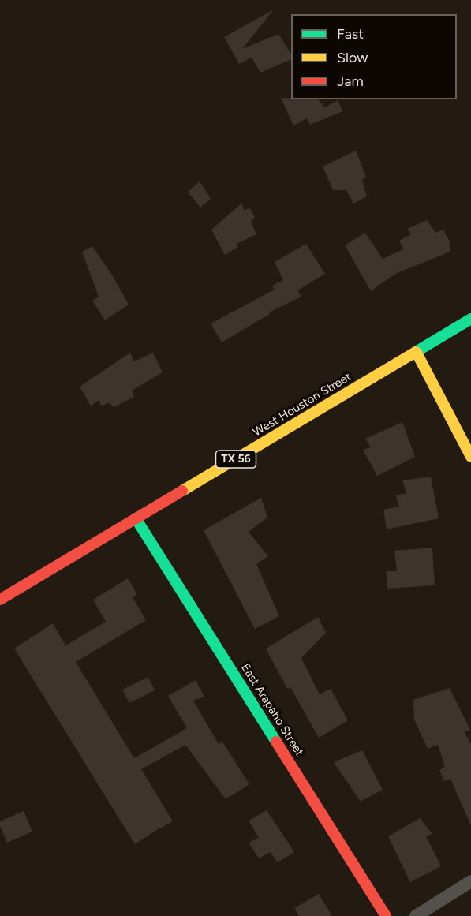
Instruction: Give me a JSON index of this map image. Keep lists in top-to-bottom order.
{
  "streets": {
    "street": ["West Houston Street", "TX 56", "East Arapaho Street"]
  },
  "crossings": [
    ["West Houston Street", "East Arapaho Street"]
  ],
  "legend": ["Fast", "Slow", "Jam"]
}
